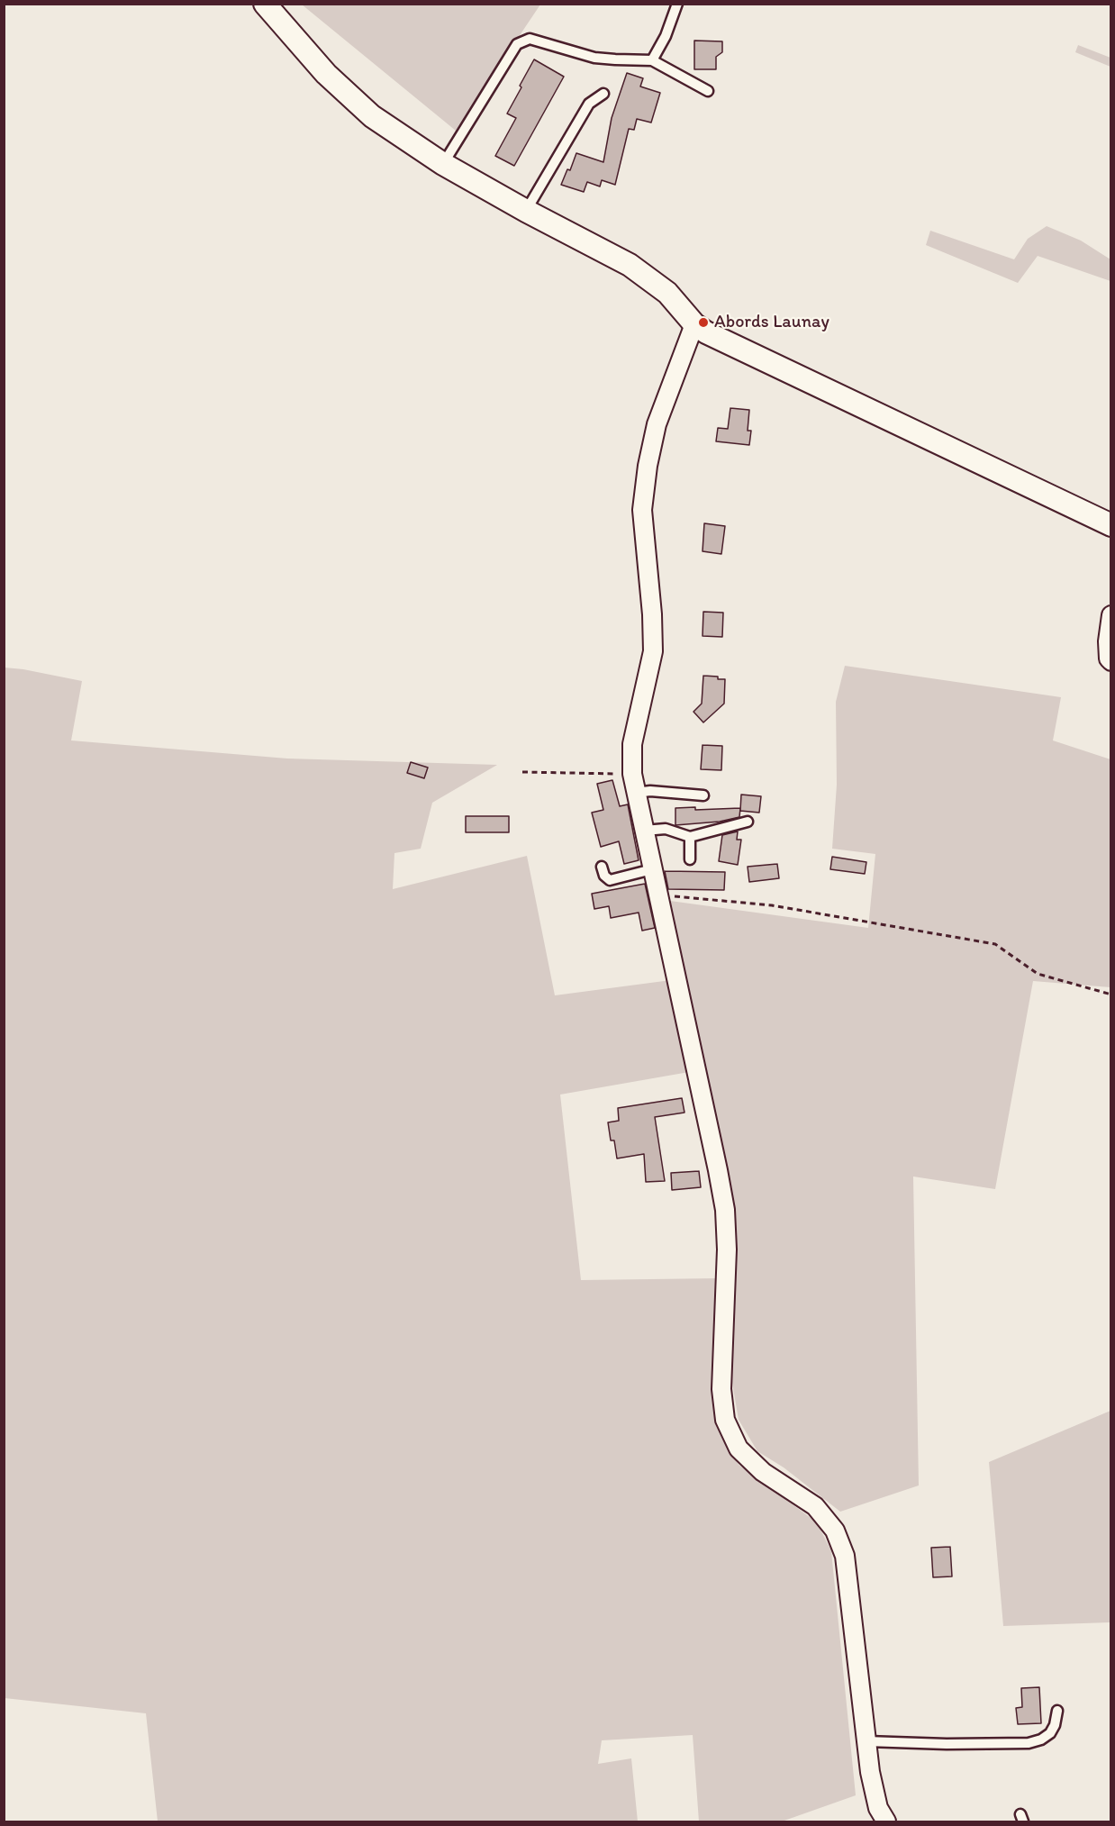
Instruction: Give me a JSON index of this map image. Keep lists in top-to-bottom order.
{
  "places": ["Abords Launay"]
}
